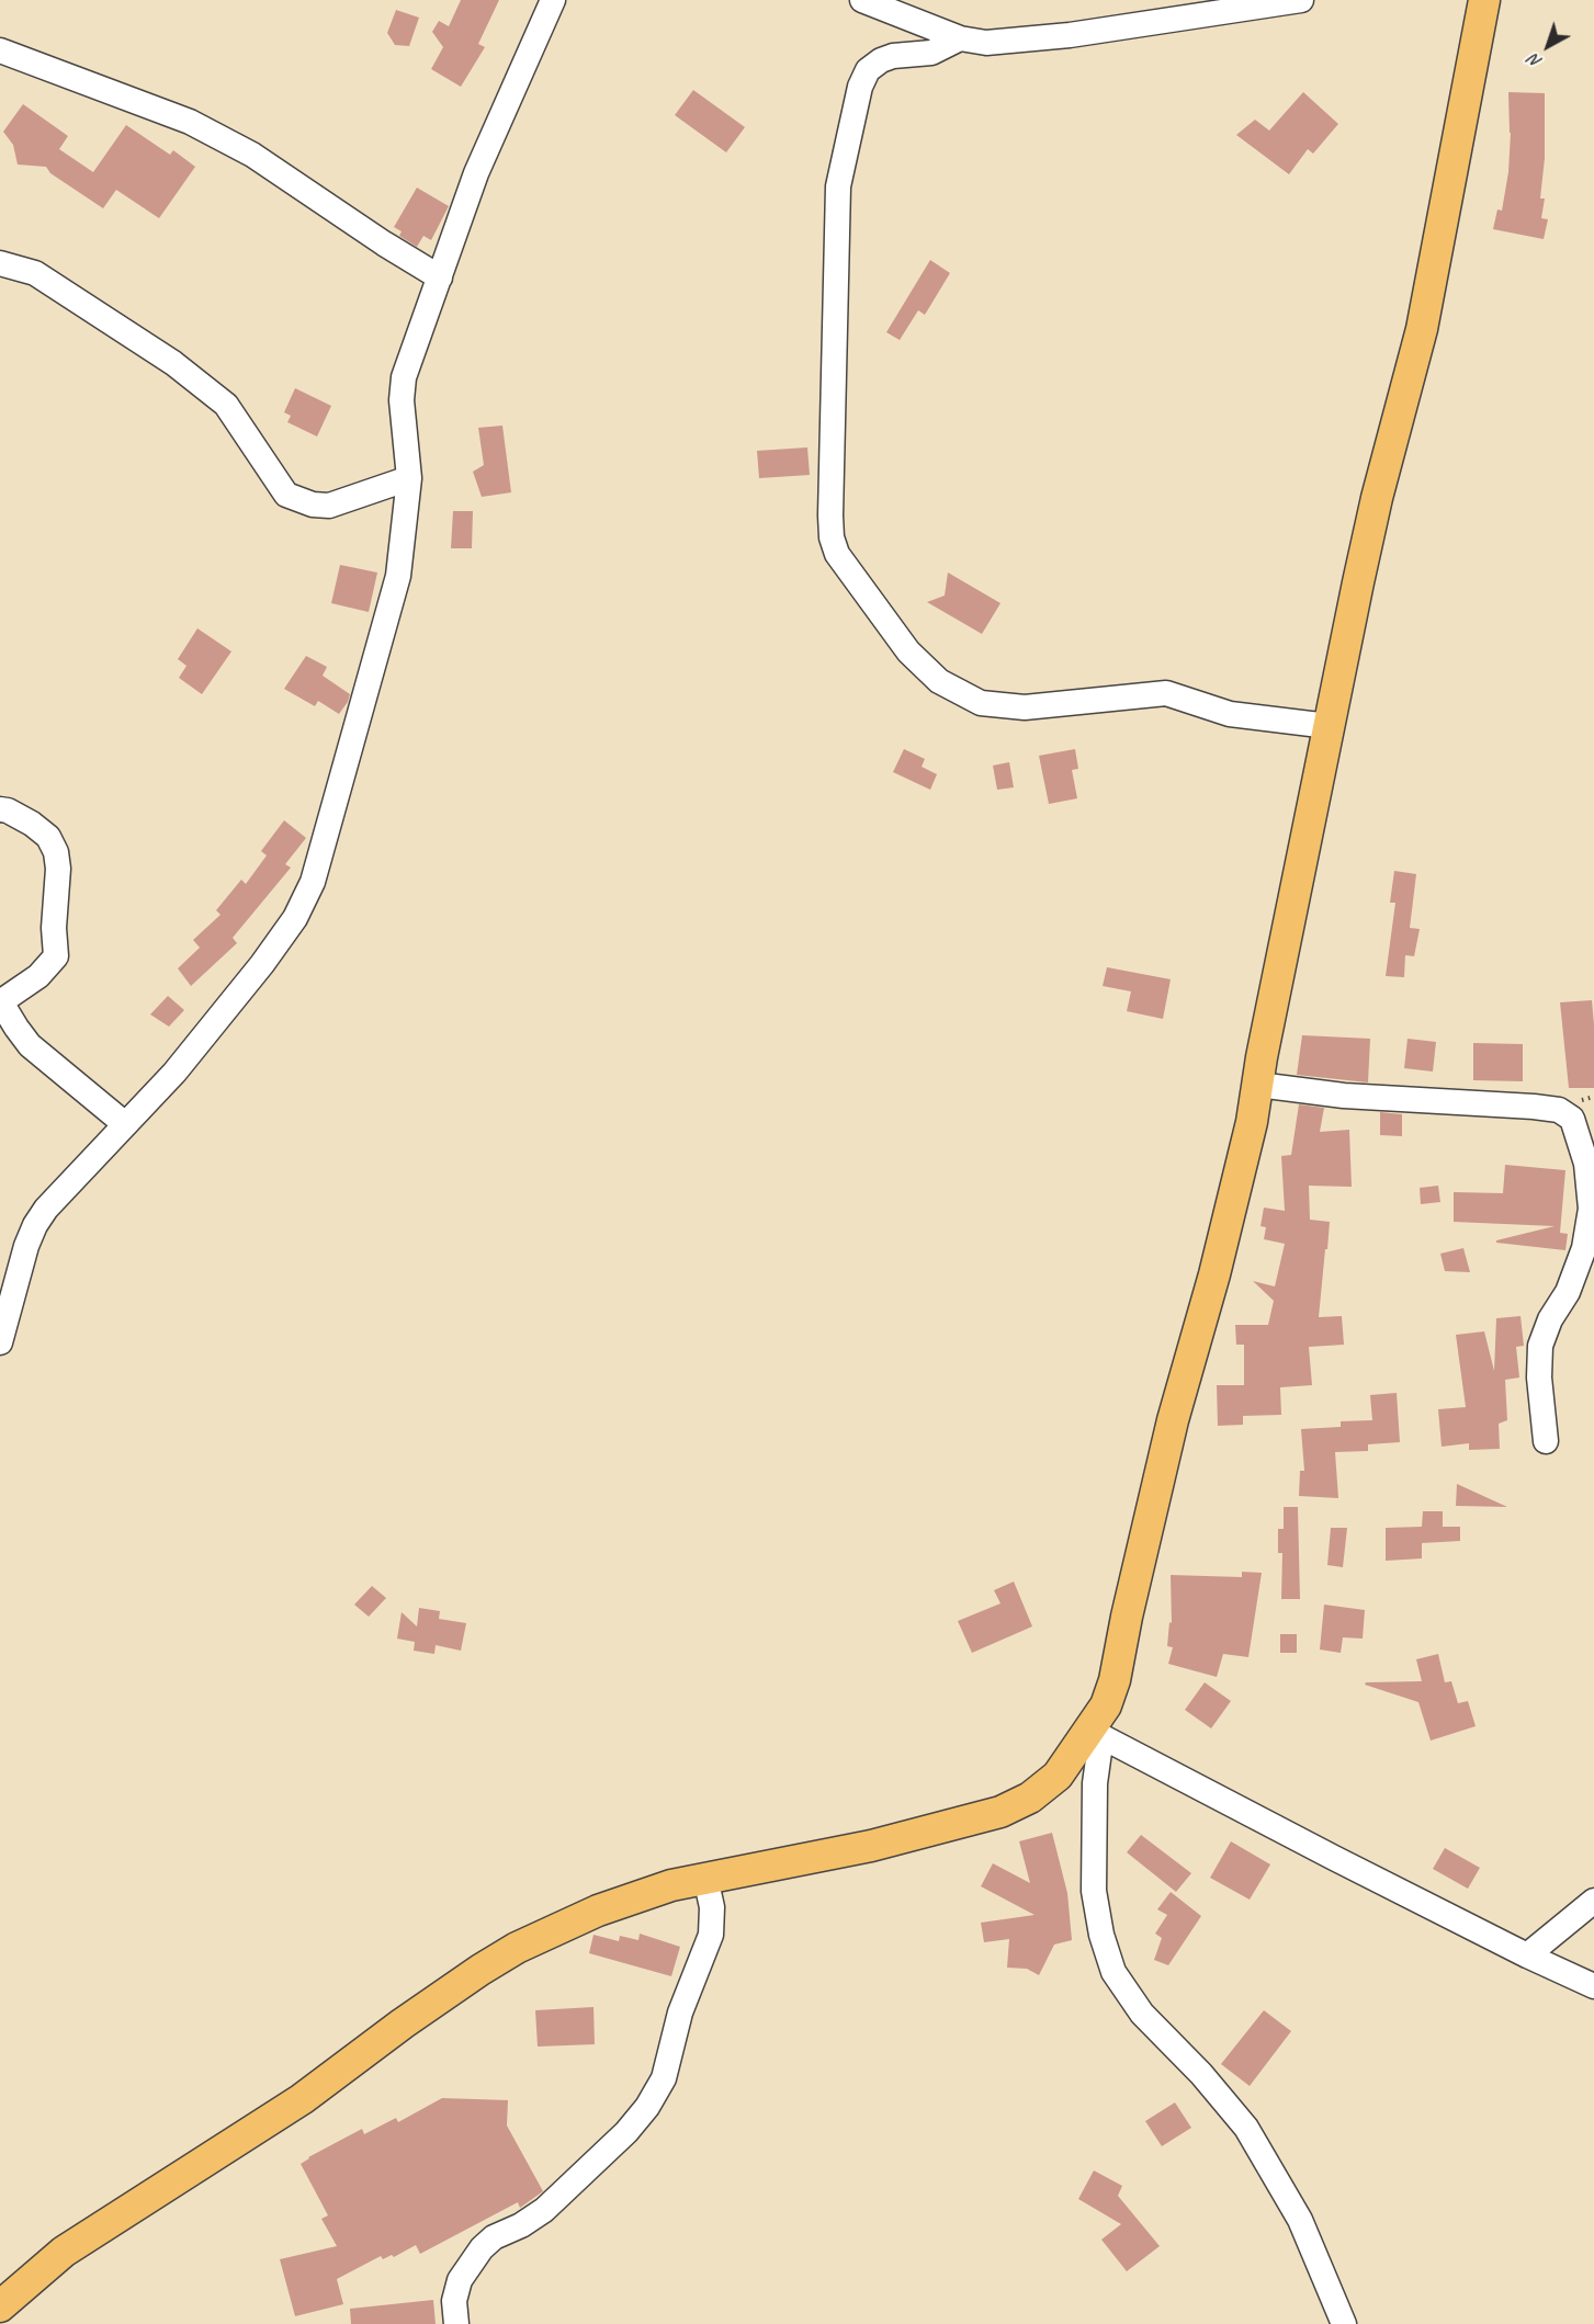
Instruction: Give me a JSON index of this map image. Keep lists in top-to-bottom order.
{
  "north": "bottom left"
}
